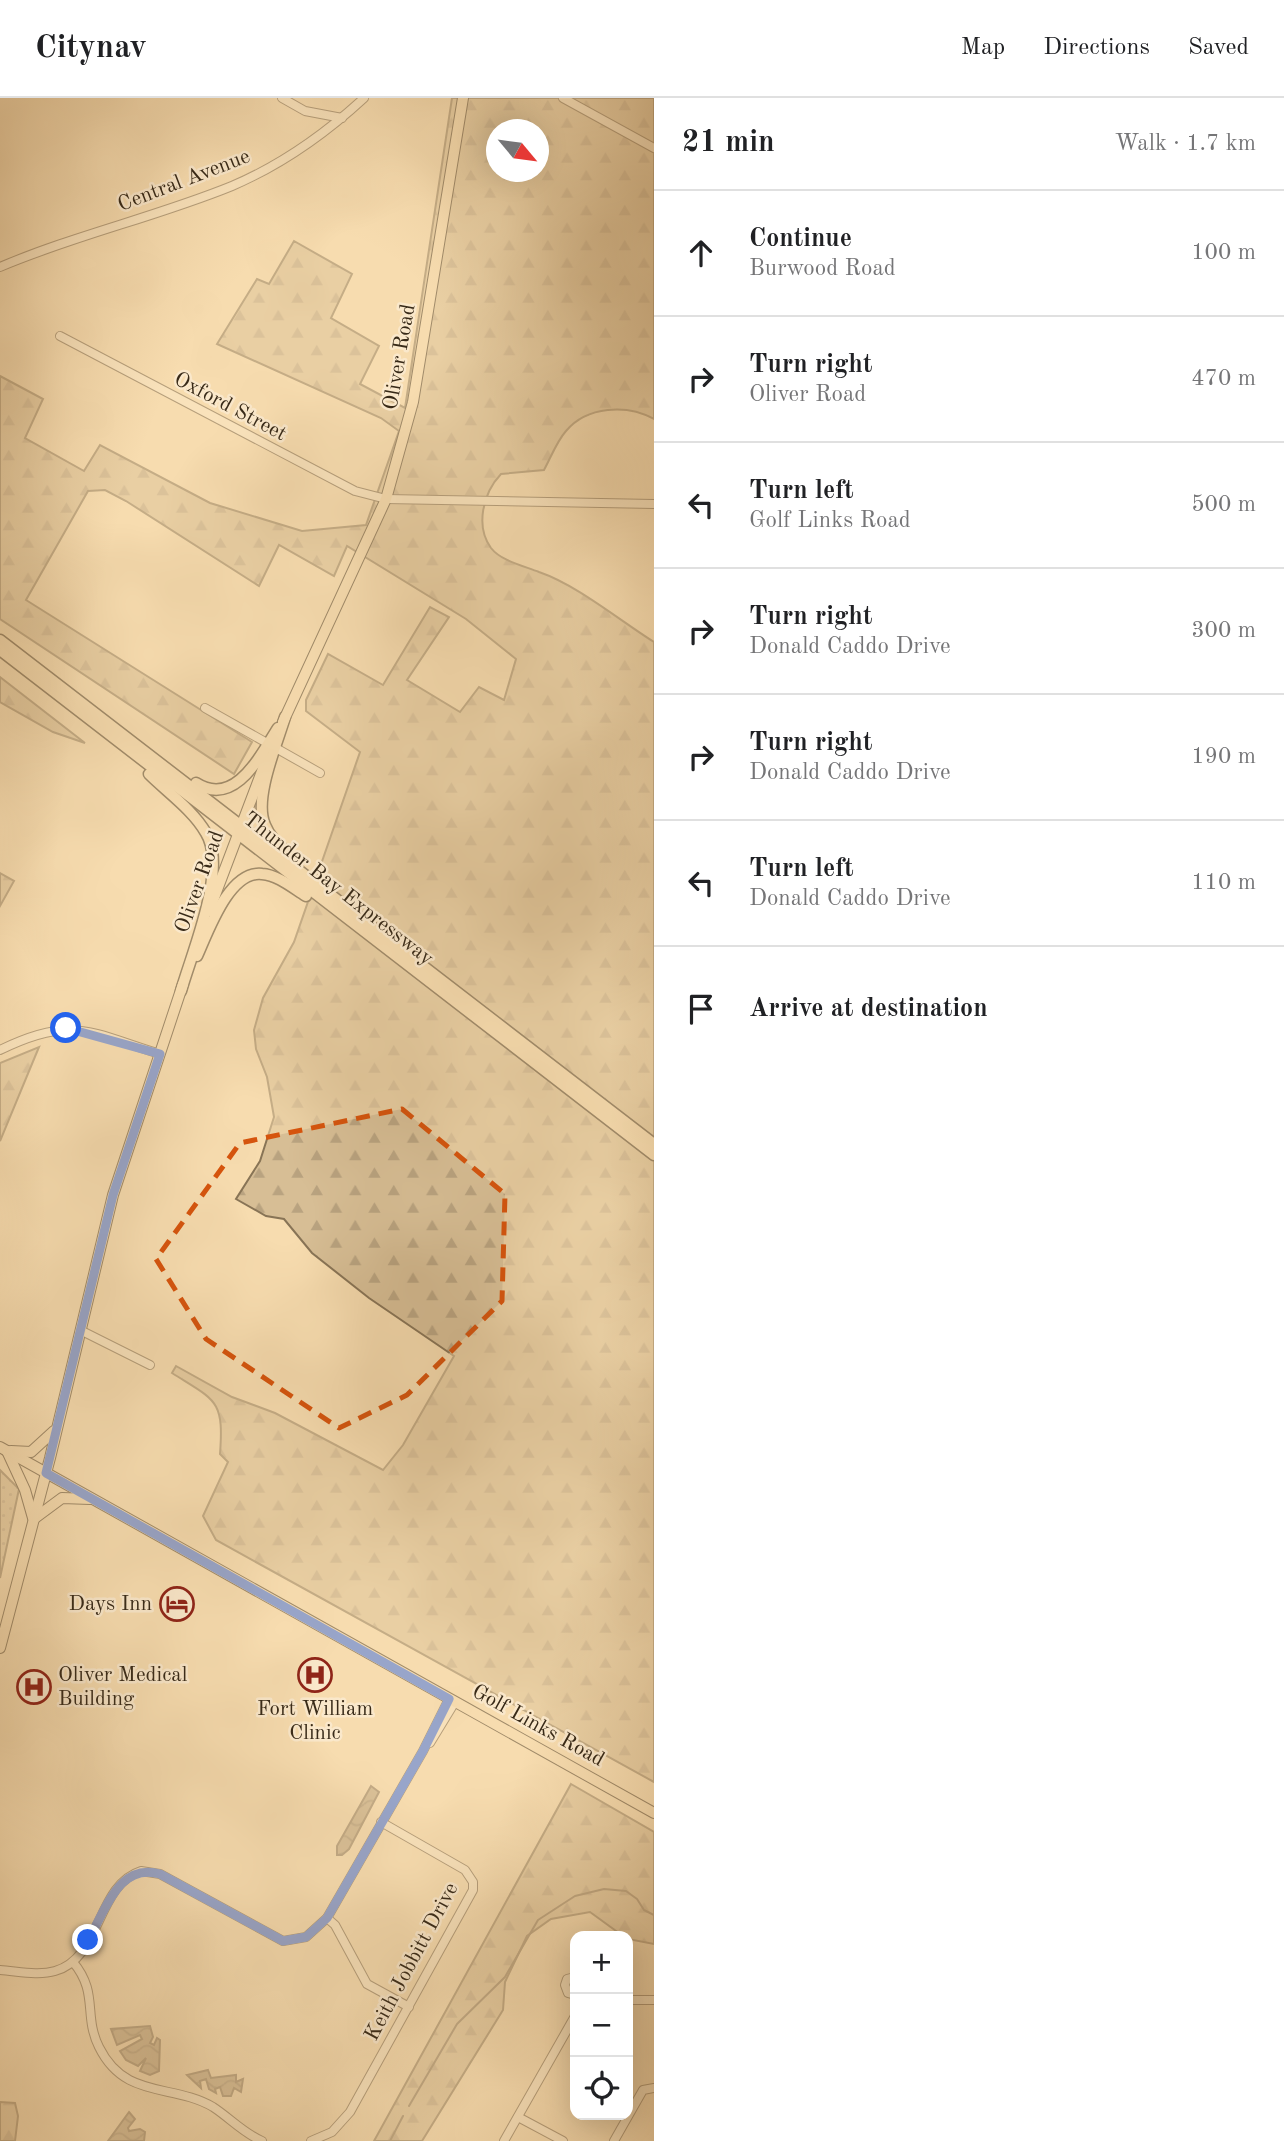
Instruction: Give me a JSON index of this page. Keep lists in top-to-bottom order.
{
  "streets": {
    "highway": ["Thunder Bay Expressway"],
    "main road": ["Oliver Road", "Golf Links Road"],
    "street": ["Central Avenue", "Oxford Street", "Keith Jobbitt Drive"]
  },
  "crossings": [
    ["Oliver Road", "Oxford Street"],
    ["Oliver Road", "Thunder Bay Expressway"],
    ["Oliver Road", "Golf Links Road"]
  ],
  "places": {
    "hotel": ["Days Inn"],
    "hospital": ["Fort William Clinic", "Oliver Medical Building"]
  },
  "north": "bottom right",
  "page": {
    "header": "Citynav",
    "nav": ["Map", "Directions", "Saved"],
    "heading": ["21 min", "Walk · 1.7 km"],
    "list": [
      ["Continue", "Burwood Road", "100 m"],
      ["Turn right", "Oliver Road", "470 m"],
      ["Turn left", "Golf Links Road", "500 m"],
      ["Turn right", "Donald Caddo Drive", "300 m"],
      ["Turn right", "Donald Caddo Drive", "190 m"],
      ["Turn left", "Donald Caddo Drive", "110 m"],
      "Arrive at destination"
    ],
    "map_buttons": ["+", "−"]
  }
}
